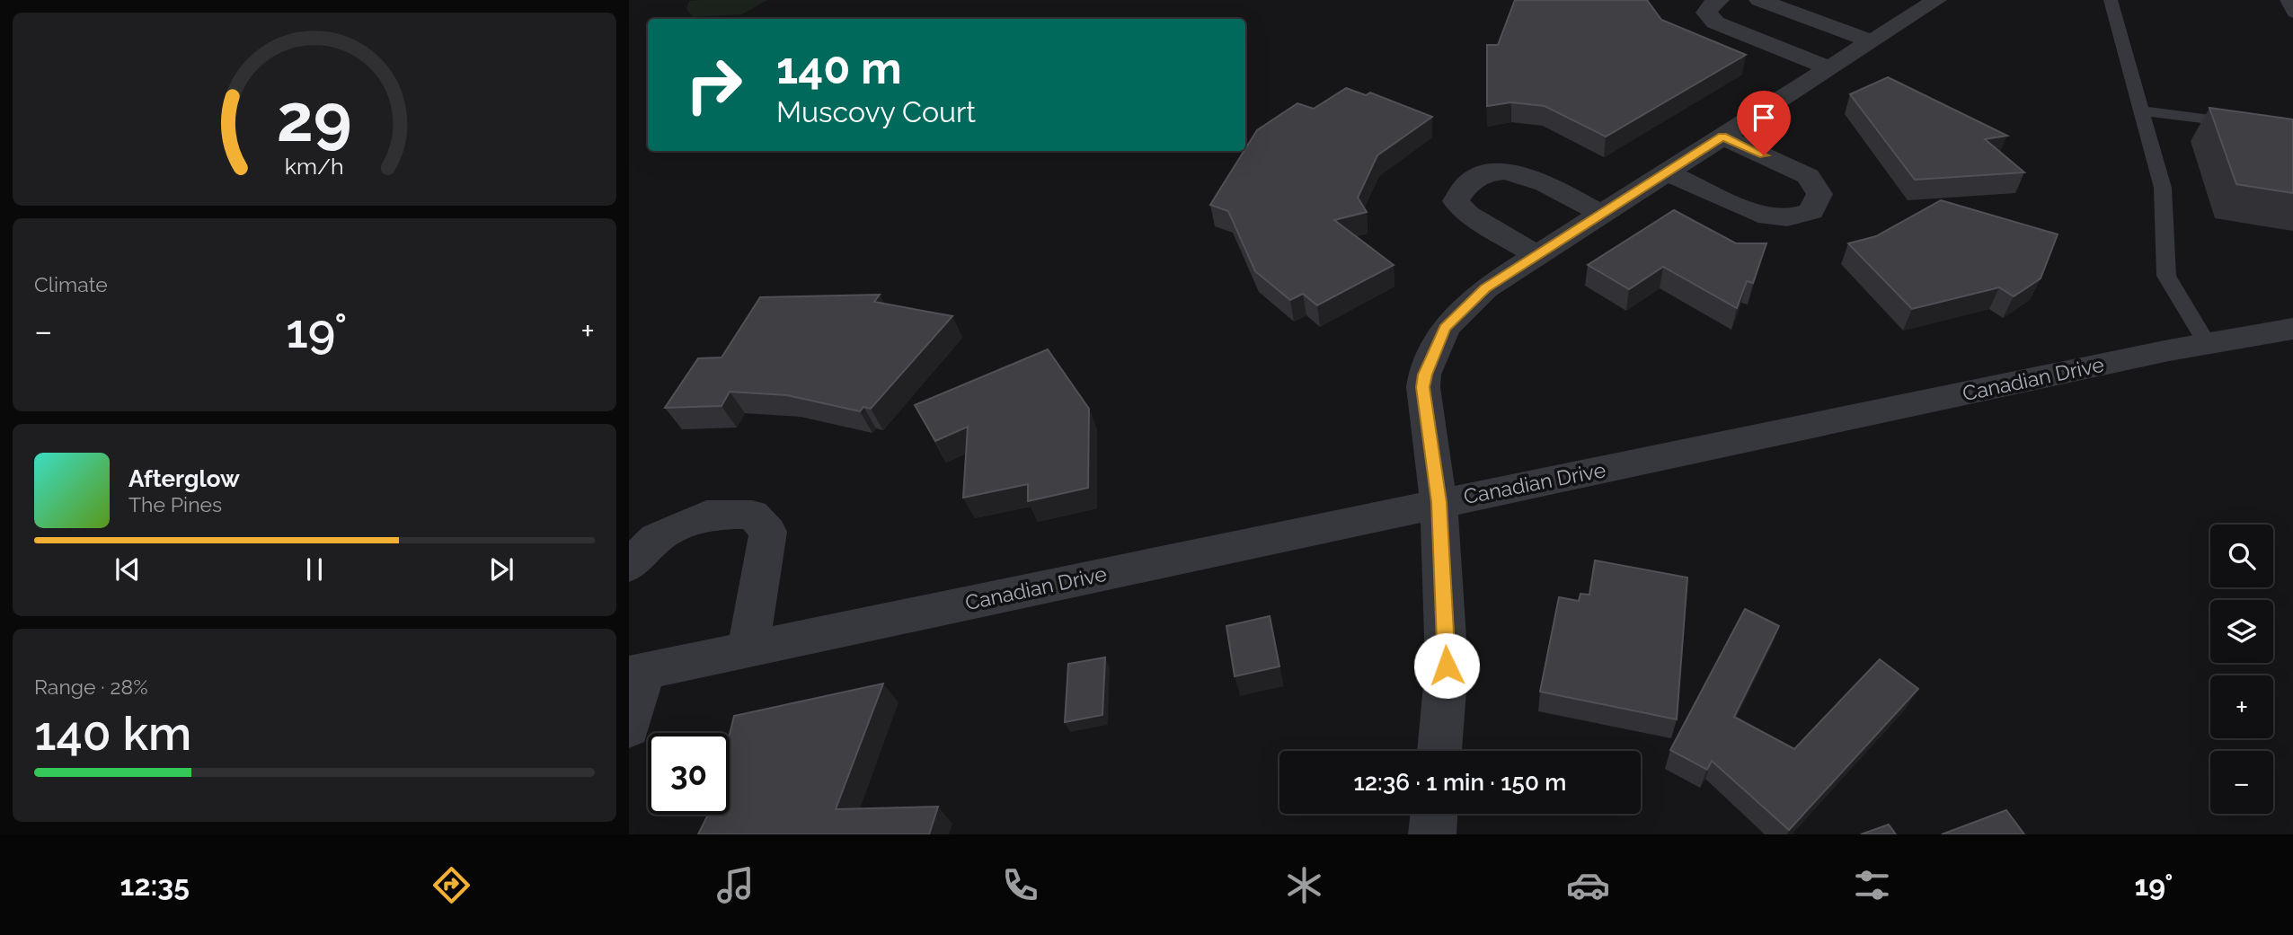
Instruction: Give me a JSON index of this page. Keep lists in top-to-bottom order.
{
  "streets": {
    "street": ["Canadian Drive"]
  },
  "page": {
    "turn": ["140 m", "Muscovy Court"],
    "tile": [
      "Climate",
      ["Range · 28%", "140 km"]
    ],
    "heat": ["−", "19°", "+"],
    "song": ["Afterglow", "The Pines"],
    "map_buttons": ["+", "−"],
    "limit": "30",
    "trip": "12:36 · 1 min · 150 m",
    "tabs": ["12:35", "19°"],
    "gauge": ["29", "km/h"]
  }
}
